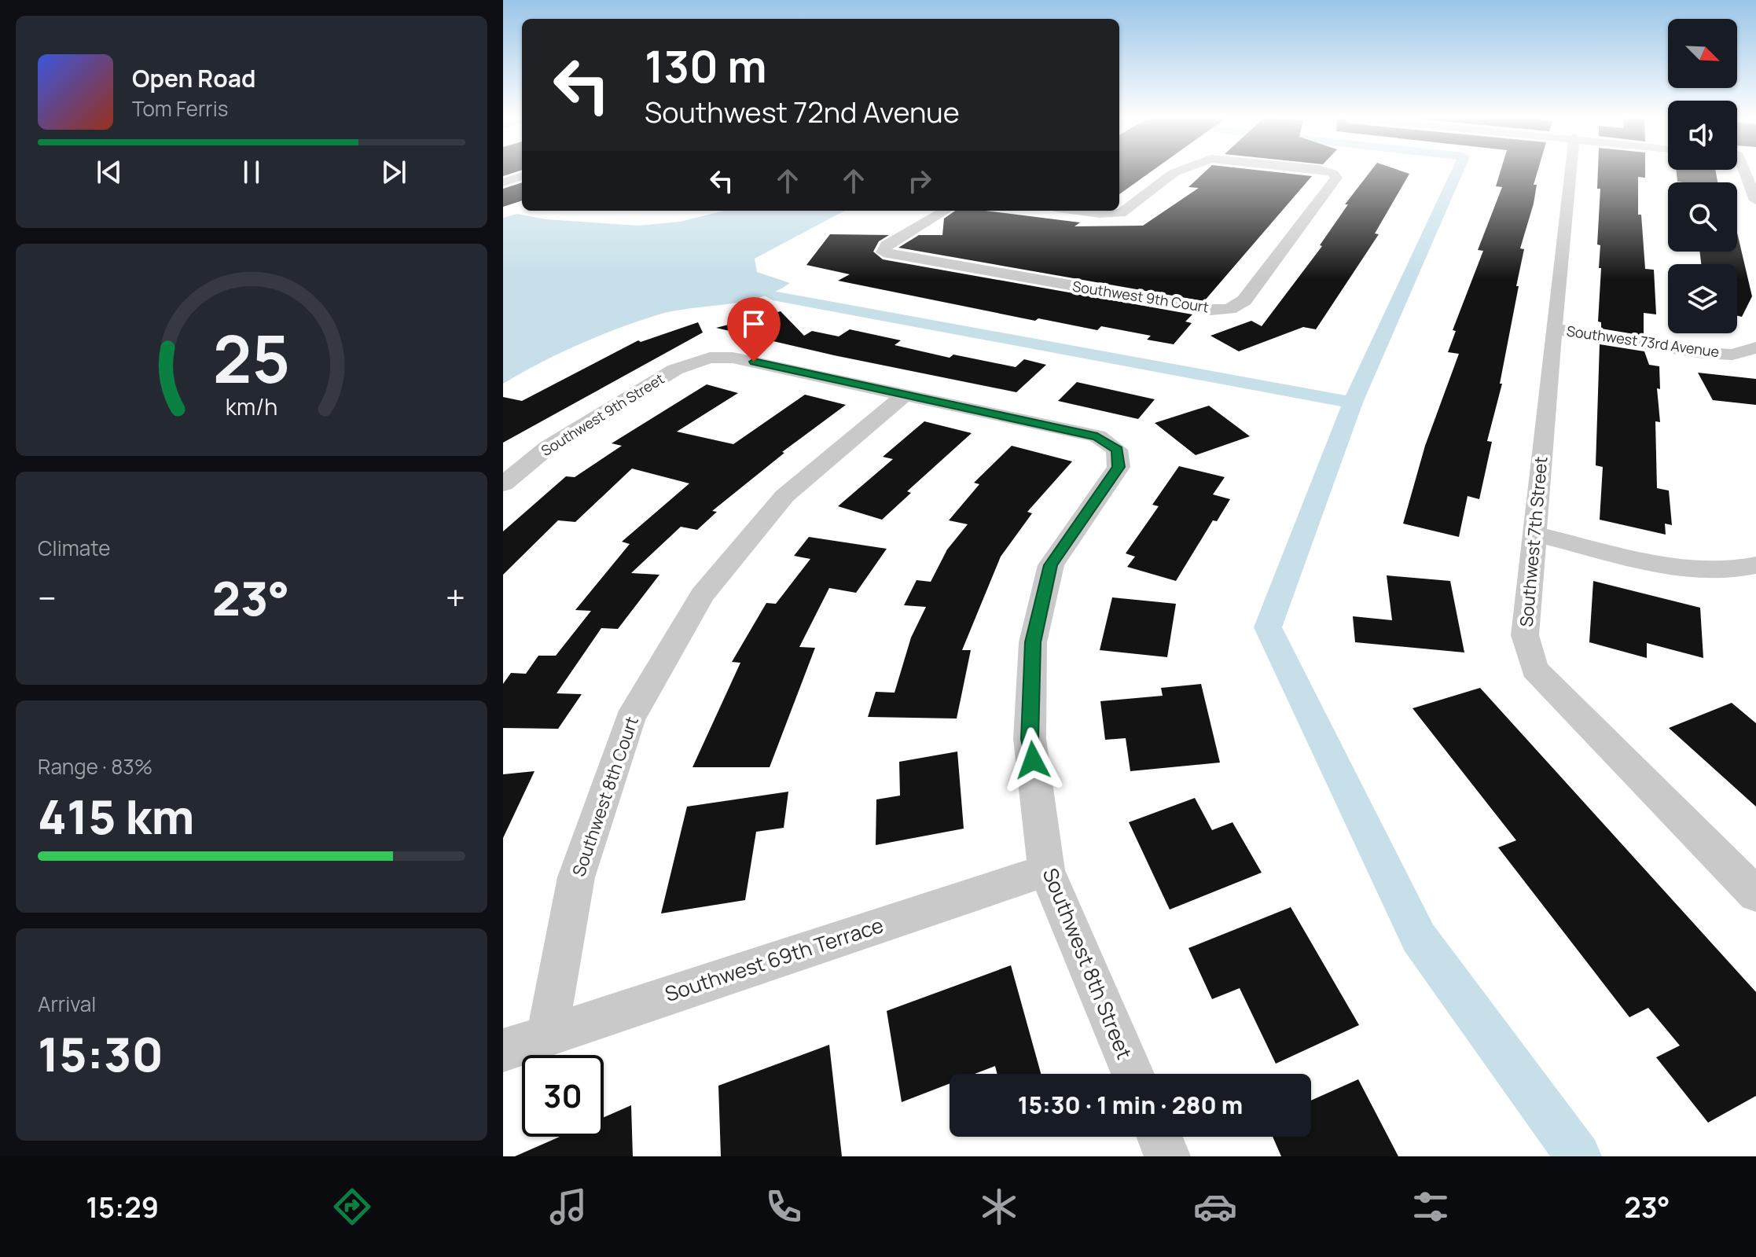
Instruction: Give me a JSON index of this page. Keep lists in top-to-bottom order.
{
  "streets": {
    "street": [
      "Southwest 9th Court",
      "Southwest 73rd Avenue",
      "Southwest 9th Street",
      "Southwest 7th Street",
      "Southwest 8th Court",
      "Southwest 69th Terrace",
      "Southwest 8th Street"
    ]
  },
  "crossings": [
    ["Southwest 73rd Avenue", "Southwest 7th Street"],
    ["Southwest 9th Street", "Southwest 8th Court"],
    ["Southwest 9th Street", "Southwest 8th Street"],
    ["Southwest 8th Court", "Southwest 69th Terrace"],
    ["Southwest 8th Court", "Southwest 8th Street"],
    ["Southwest 69th Terrace", "Southwest 8th Street"]
  ],
  "north": "bottom right",
  "page": {
    "turn": ["130 m", "Southwest 72nd Avenue"],
    "song": ["Open Road", "Tom Ferris"],
    "tile": [
      "Climate",
      ["Range · 83%", "415 km"],
      ["Arrival", "15:30"]
    ],
    "heat": ["−", "23°", "+"],
    "limit": "30",
    "trip": "15:30 · 1 min · 280 m",
    "tabs": ["15:29", "23°"],
    "gauge": ["25", "km/h"]
  }
}
